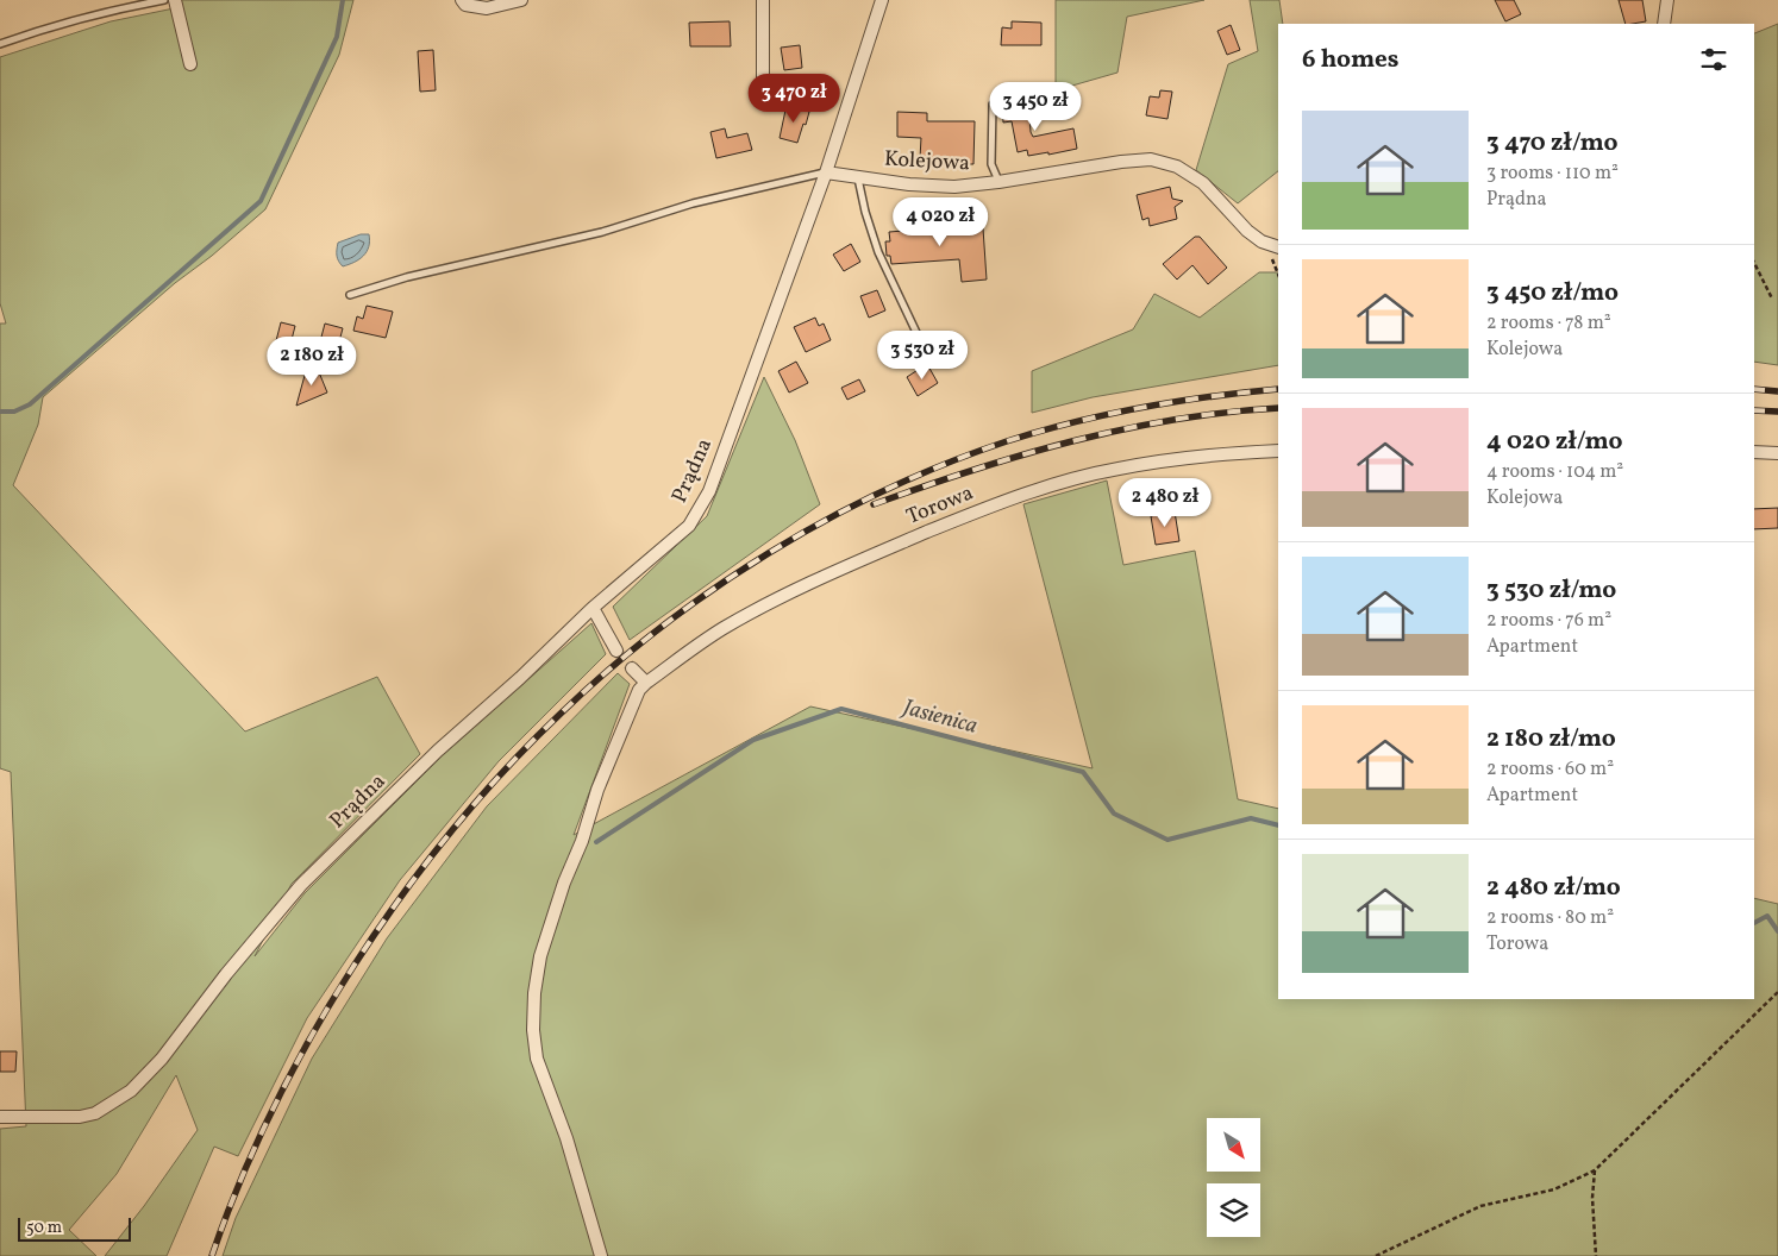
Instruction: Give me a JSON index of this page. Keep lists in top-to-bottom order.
{
  "streets": {
    "street": ["Kolejowa", "Prądna", "Torowa"]
  },
  "crossings": [
    ["Kolejowa", "Prądna"]
  ],
  "water": ["Jasienica"],
  "scale_bar": "50 m",
  "north": "bottom right",
  "page": {
    "heading": "6 homes",
    "price": [
      "3 470 zł",
      "3 450 zł",
      "4 020 zł",
      "3 530 zł",
      "2 180 zł",
      "2 480 zł"
    ],
    "list": [
      {
        "name": "3 470 zł/mo",
        "note": "3 rooms · 110 m² · Prądna"
      },
      {
        "name": "3 450 zł/mo",
        "note": "2 rooms · 78 m² · Kolejowa"
      },
      {
        "name": "4 020 zł/mo",
        "note": "4 rooms · 104 m² · Kolejowa"
      },
      {
        "name": "3 530 zł/mo",
        "note": "2 rooms · 76 m² · Apartment"
      },
      {
        "name": "2 180 zł/mo",
        "note": "2 rooms · 60 m² · Apartment"
      },
      {
        "name": "2 480 zł/mo",
        "note": "2 rooms · 80 m² · Torowa"
      }
    ],
    "scale": "50 m"
  }
}
